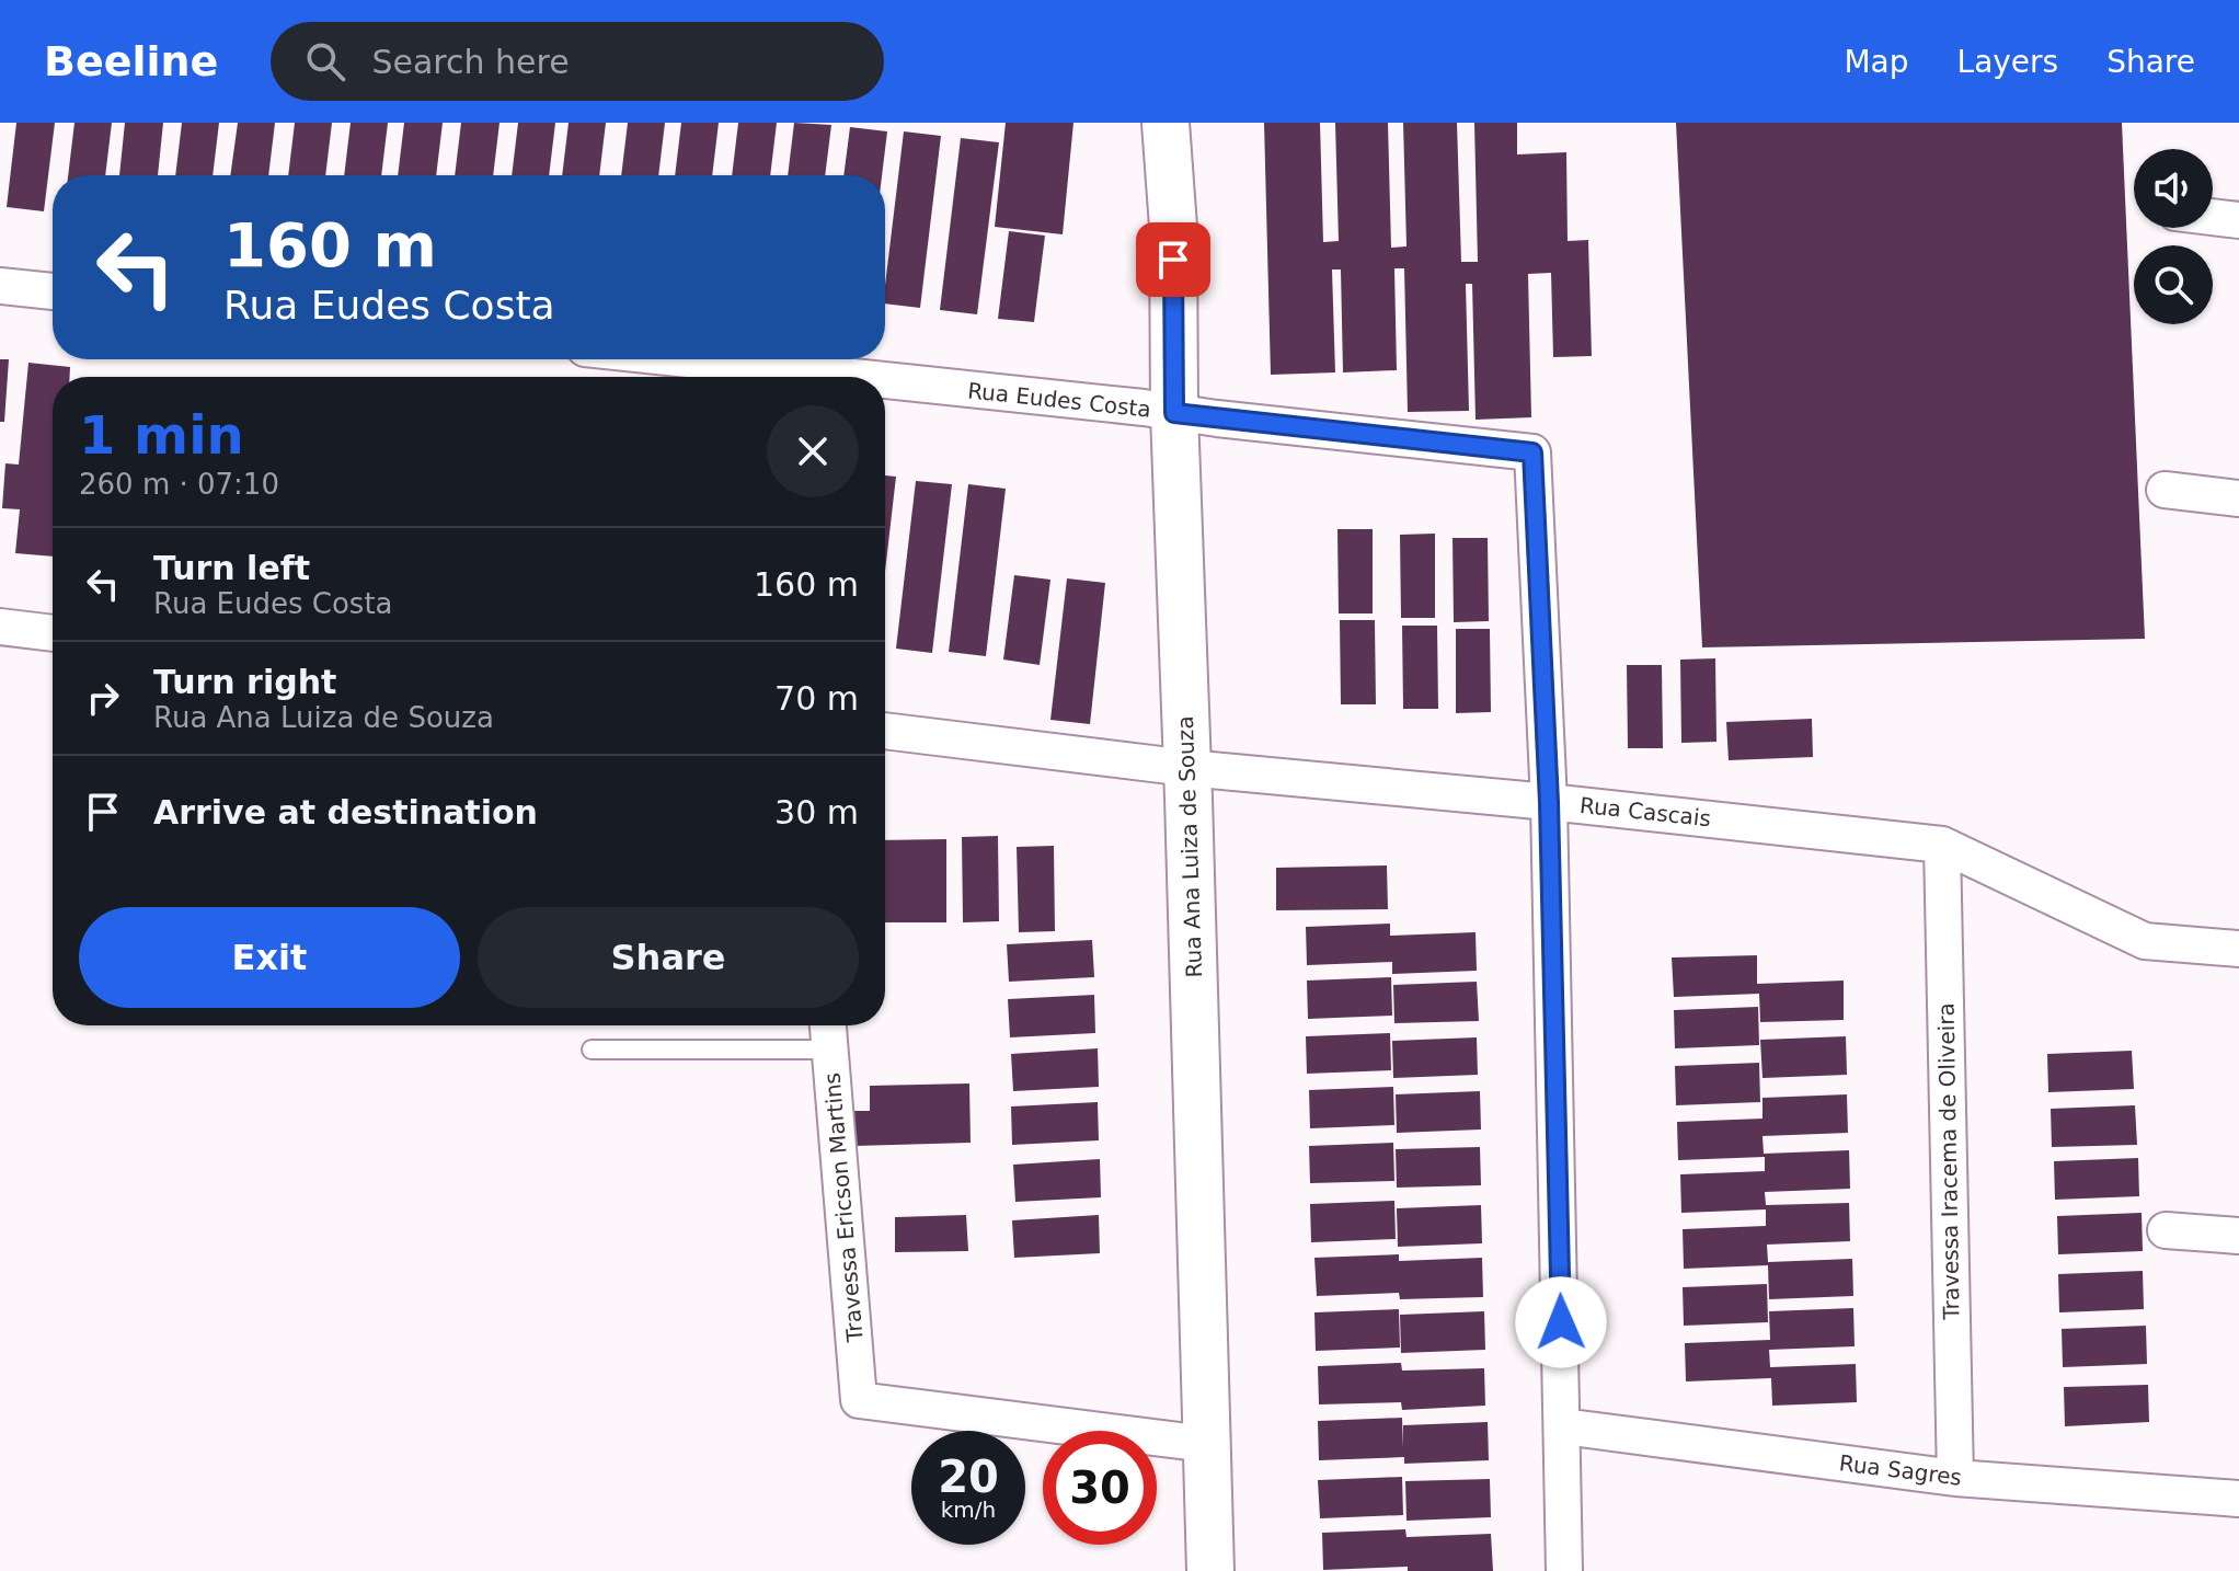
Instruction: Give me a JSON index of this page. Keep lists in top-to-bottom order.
{
  "streets": {
    "street": [
      "Rua Eudes Costa",
      "Rua Cascais",
      "Rua Ana Luiza de Souza",
      "Travessa Iracema de Oliveira",
      "Travessa Ericson Martins",
      "Rua Sagres"
    ]
  },
  "crossings": [
    ["Rua Eudes Costa", "Rua Cascais"],
    ["Rua Eudes Costa", "Rua Ana Luiza de Souza"],
    ["Rua Cascais", "Rua Ana Luiza de Souza"],
    ["Rua Cascais", "Travessa Iracema de Oliveira"],
    ["Rua Ana Luiza de Souza", "Travessa Ericson Martins"],
    ["Travessa Iracema de Oliveira", "Rua Sagres"]
  ],
  "page": {
    "header": "Beeline",
    "search": "Search here",
    "nav": ["Map", "Layers", "Share"],
    "turn": ["160 m", "Rua Eudes Costa"],
    "heading": ["1 min", "260 m · 07:10"],
    "list": [
      {
        "name": "Turn left",
        "note": "Rua Eudes Costa",
        "value": "160 m"
      },
      {
        "name": "Turn right",
        "note": "Rua Ana Luiza de Souza",
        "value": "70 m"
      },
      {
        "name": "Arrive at destination",
        "value": "30 m"
      }
    ],
    "buttons": ["Exit", "Share"],
    "speed": "20 km/h",
    "limit": "30"
  }
}
